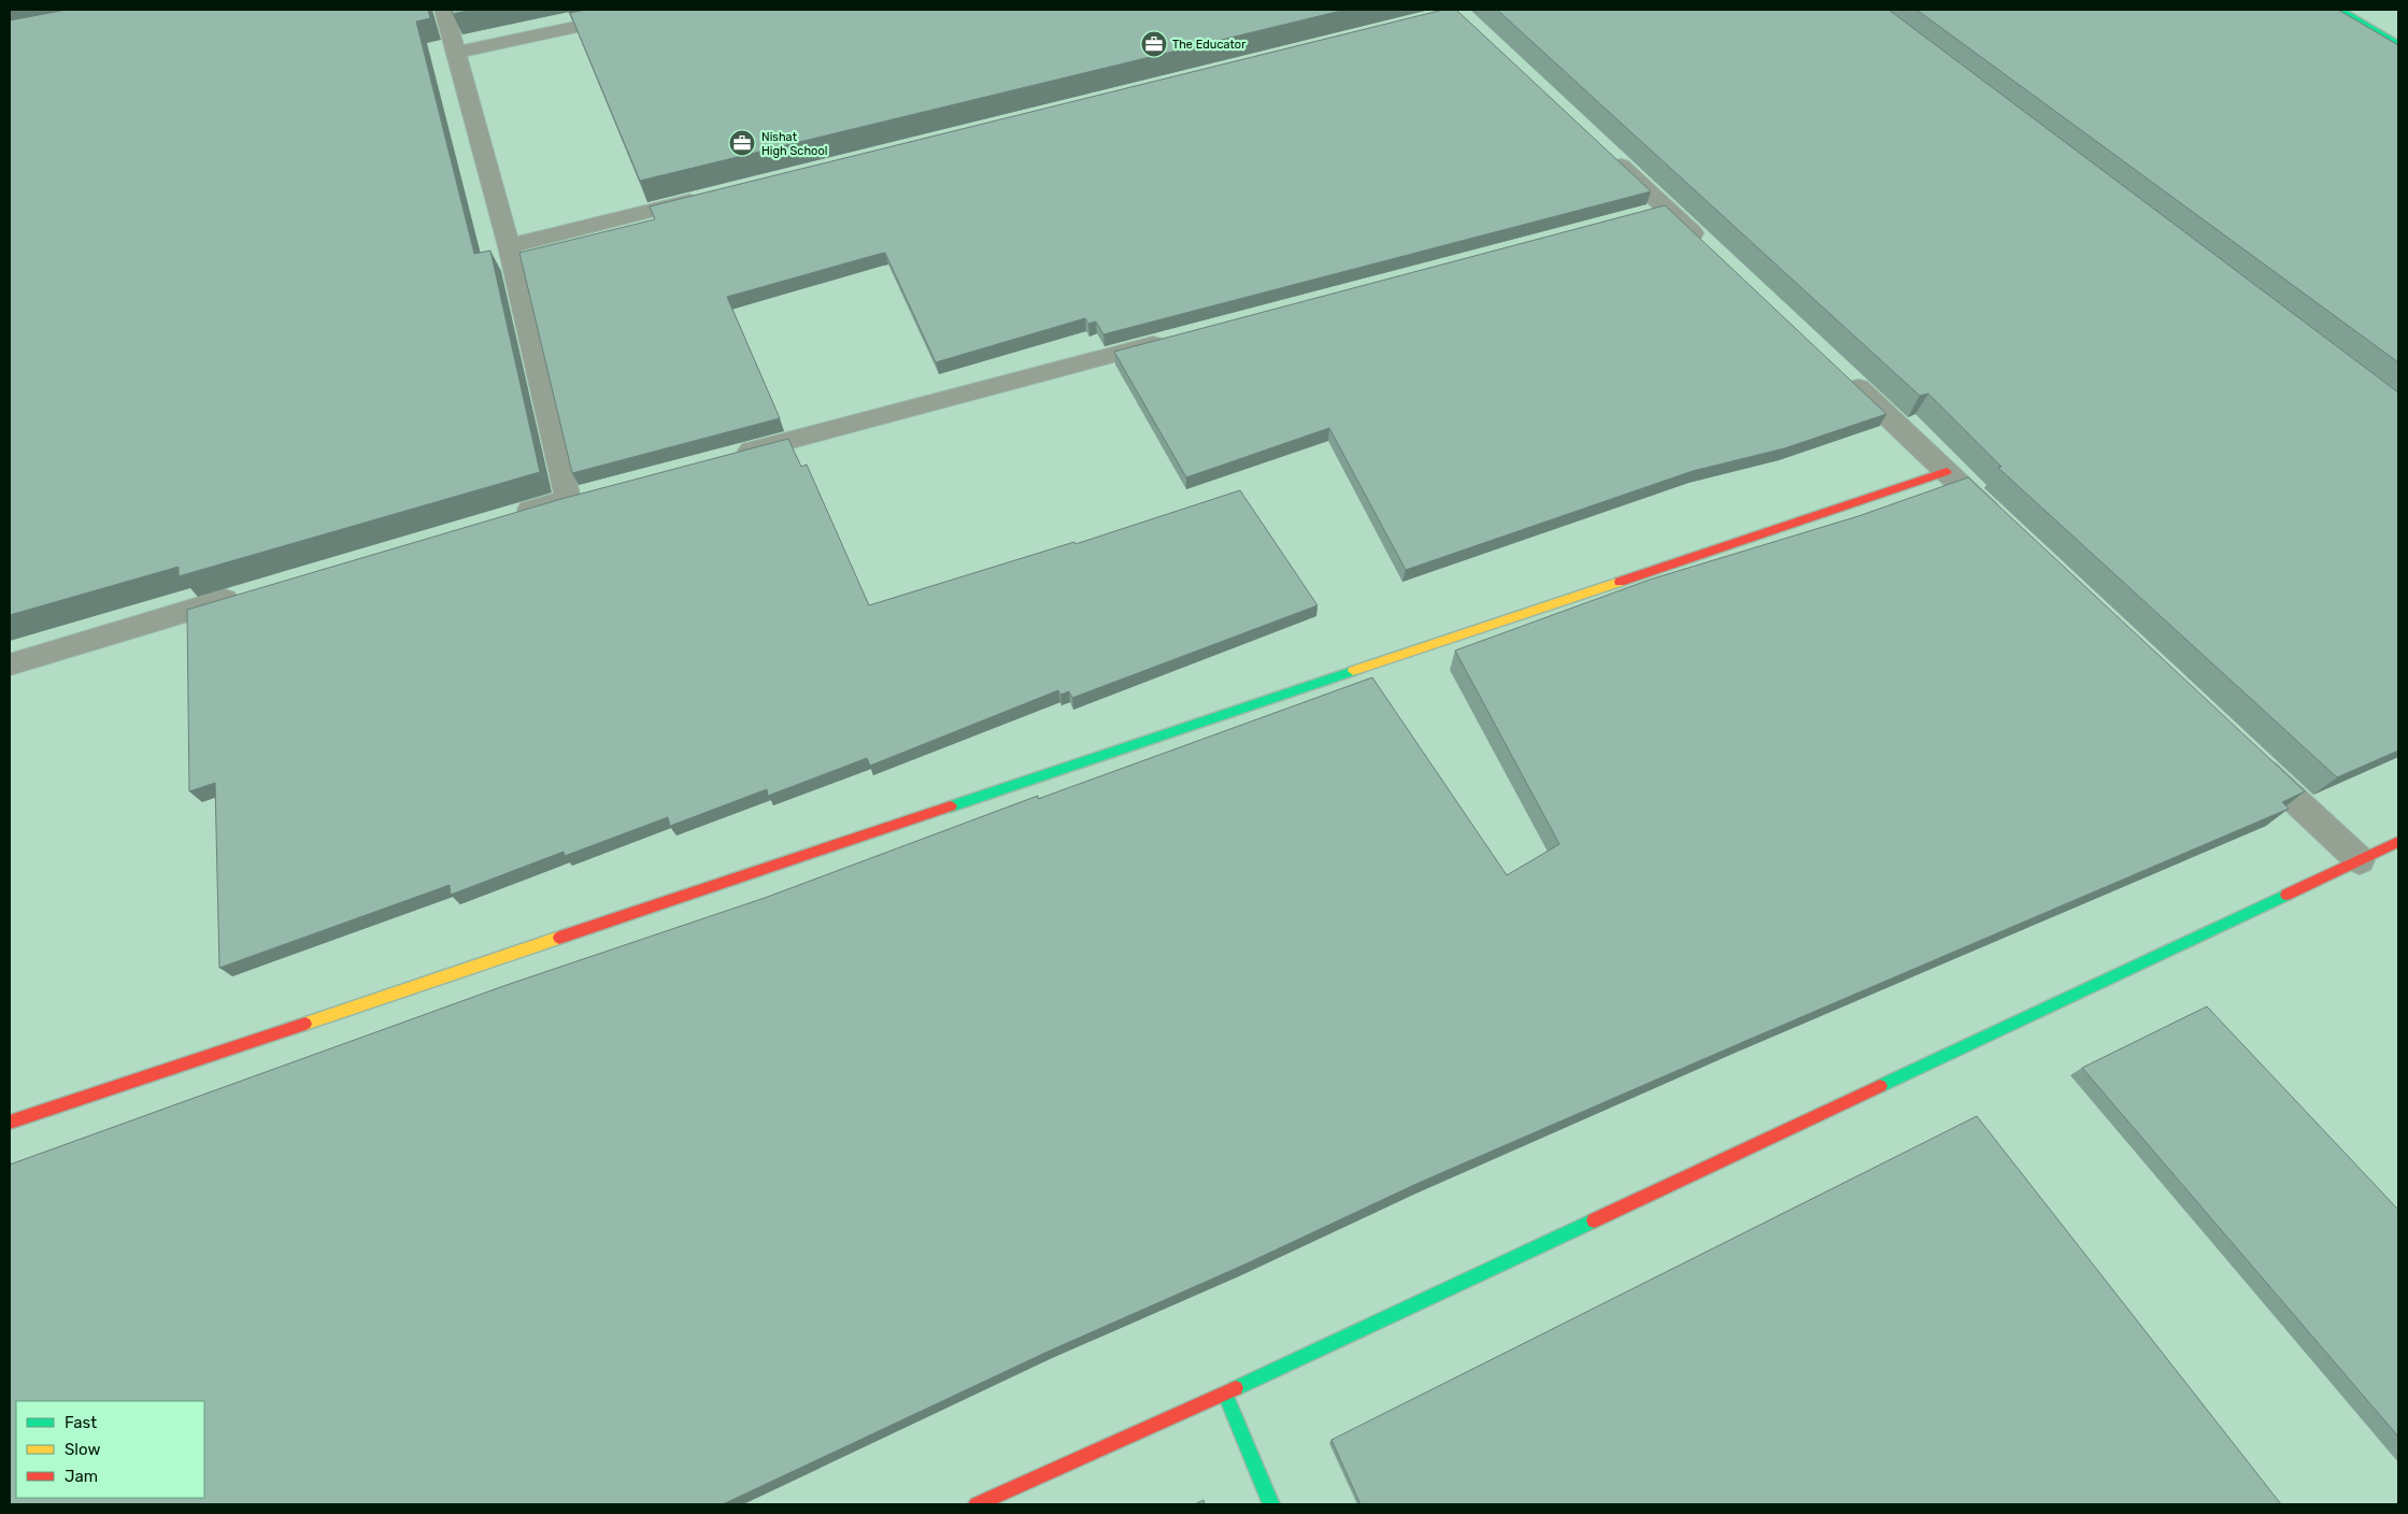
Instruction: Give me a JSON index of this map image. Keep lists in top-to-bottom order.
{
  "places": {
    "office": ["The Educator", "Nishat High School"]
  },
  "legend": ["Fast", "Slow", "Jam"]
}
